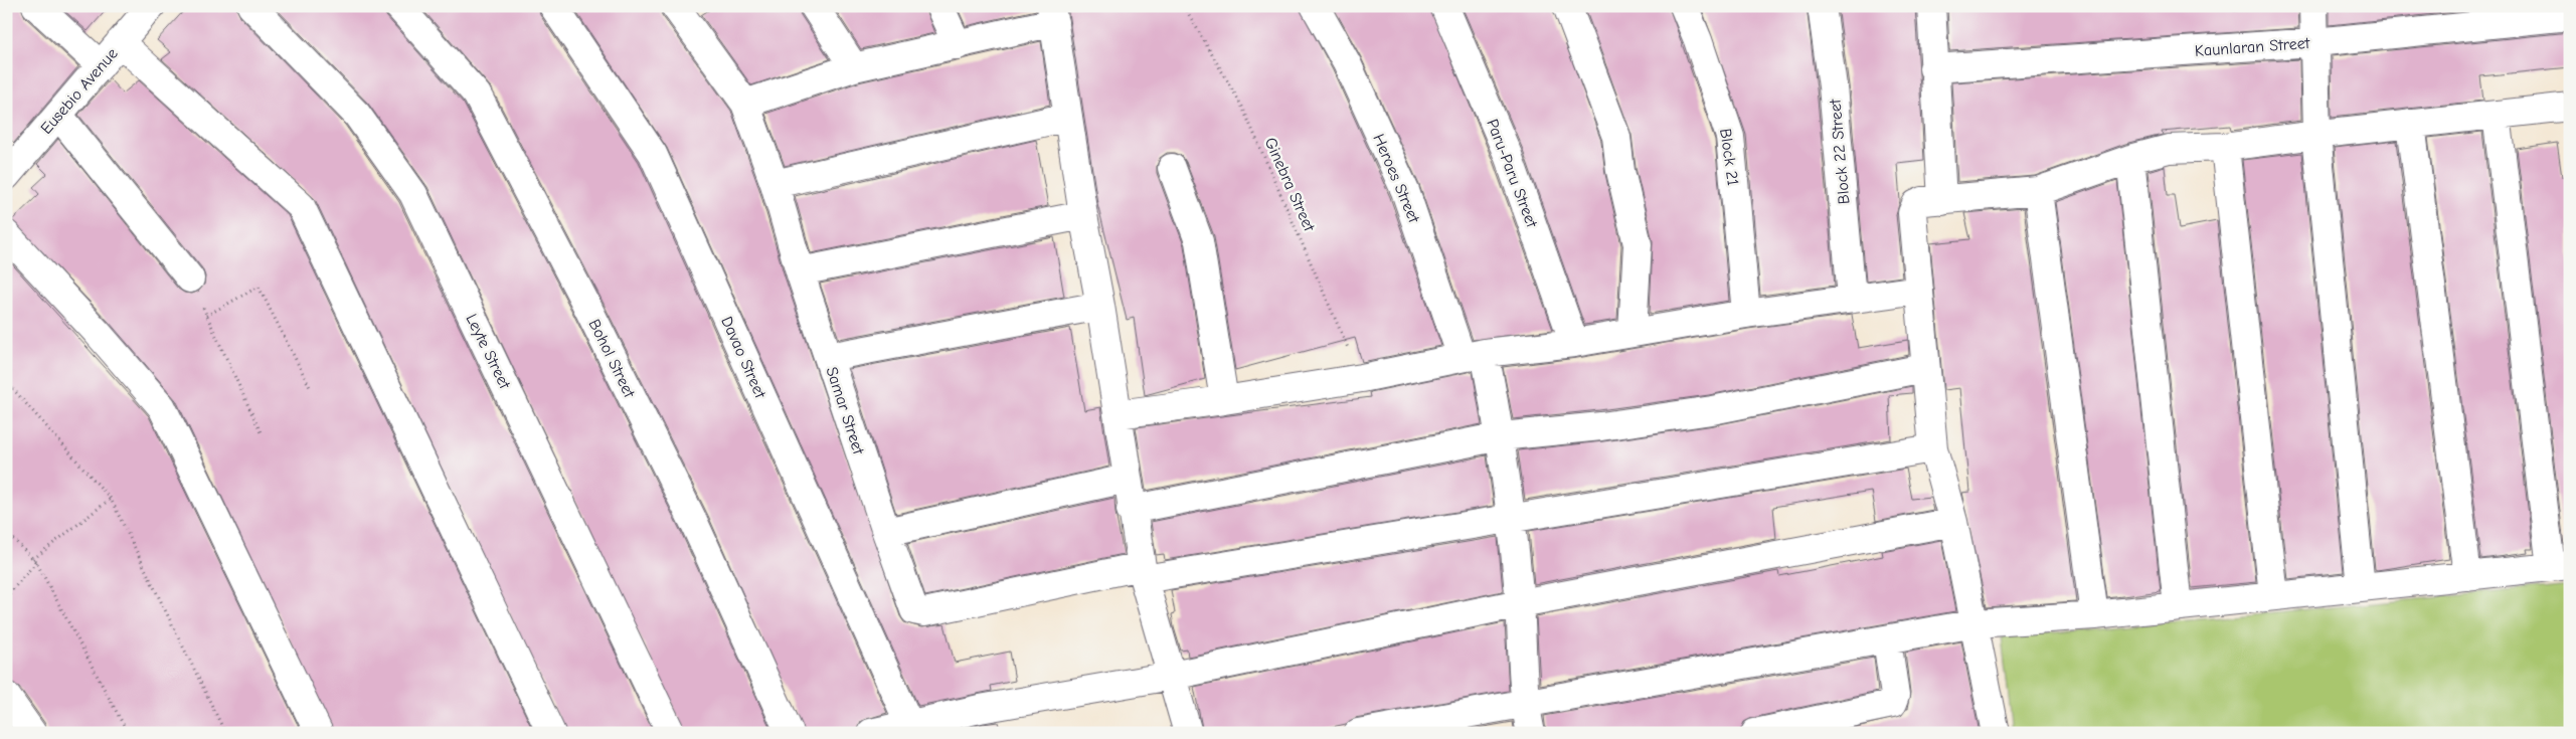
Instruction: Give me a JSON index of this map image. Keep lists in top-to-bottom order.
{
  "streets": {
    "street": [
      "Kaunlaran Street",
      "Eusebio Avenue",
      "Block 22 Street",
      "Block 21",
      "Paru-Paru Street",
      "Heroes Street",
      "Leyte Street",
      "Davao Street",
      "Bohol Street",
      "Samar Street"
    ],
    "path": ["Ginebra Street"]
  }
}
